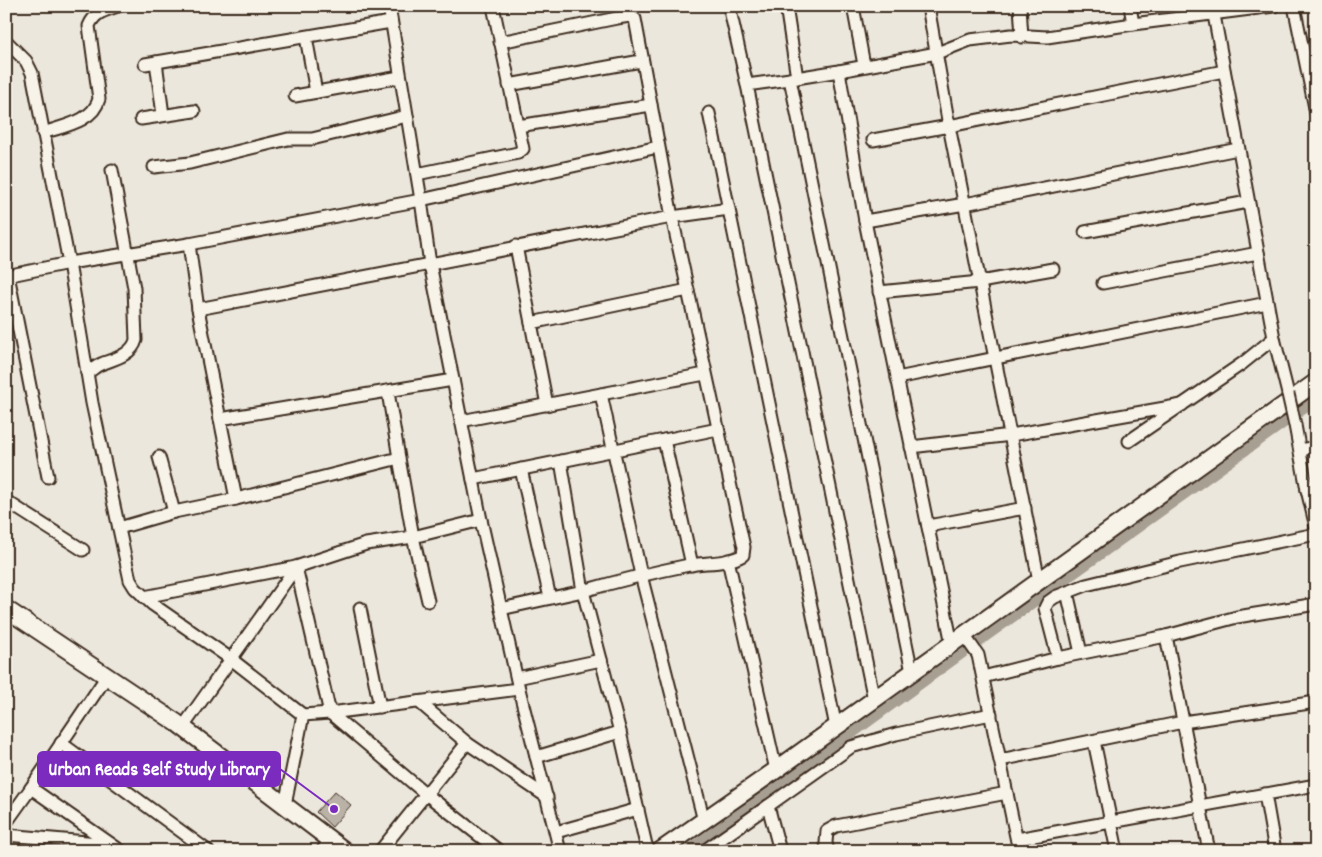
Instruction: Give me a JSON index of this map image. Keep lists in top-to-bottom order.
{
  "places": ["Urban Reads Self Study Library"]
}
